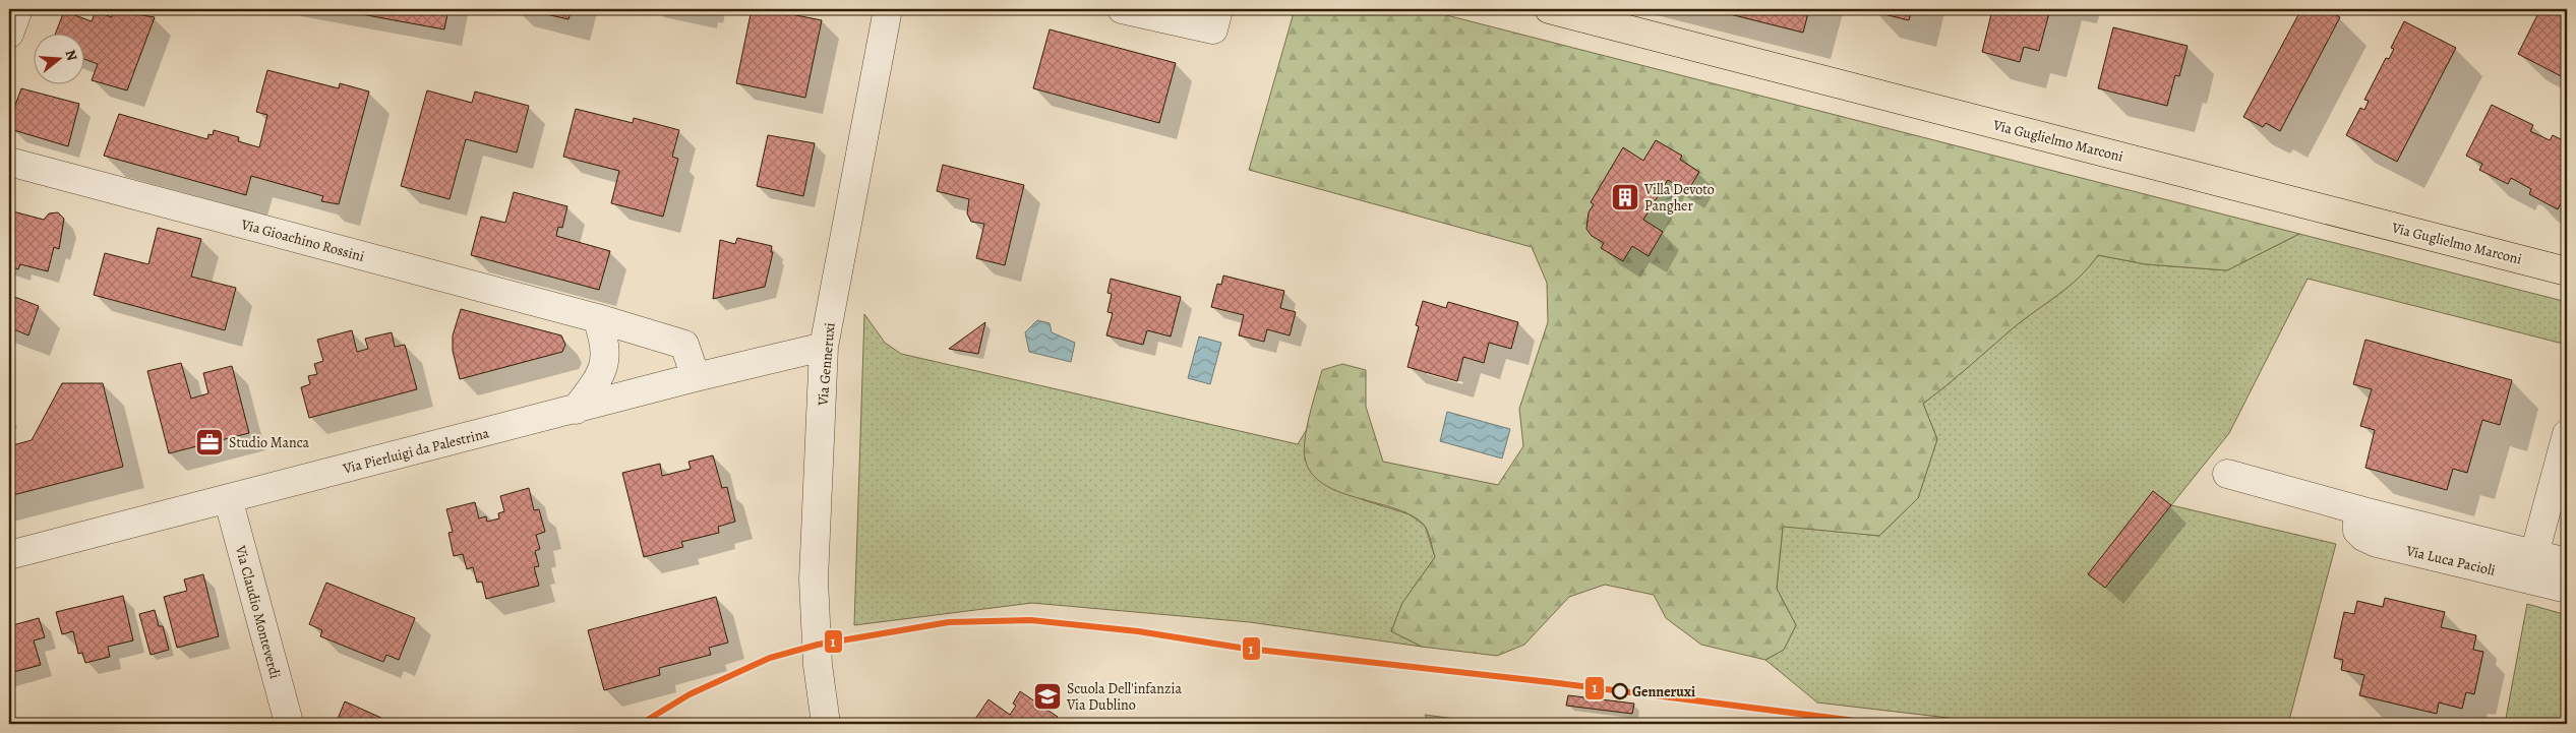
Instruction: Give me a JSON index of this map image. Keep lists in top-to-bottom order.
{
  "streets": {
    "main road": ["Via Guglielmo Marconi"],
    "street": [
      "Via Gioachino Rossini",
      "Via Genneruxi",
      "Via Pierluigi da Palestrina",
      "Via Luca Pacioli",
      "Via Claudio Monteverdi"
    ]
  },
  "crossings": [
    ["Via Gioachino Rossini", "Via Pierluigi da Palestrina"],
    ["Via Genneruxi", "Via Pierluigi da Palestrina"],
    ["Via Pierluigi da Palestrina", "Via Claudio Monteverdi"]
  ],
  "places": {
    "building": ["Villa Devoto Pangher"],
    "office": ["Studio Manca"],
    "other": ["Genneruxi"],
    "school or university": ["Scuola Dell'infanzia Via Dublino"]
  },
  "lines": ["transit line 1"],
  "north": "right"
}
